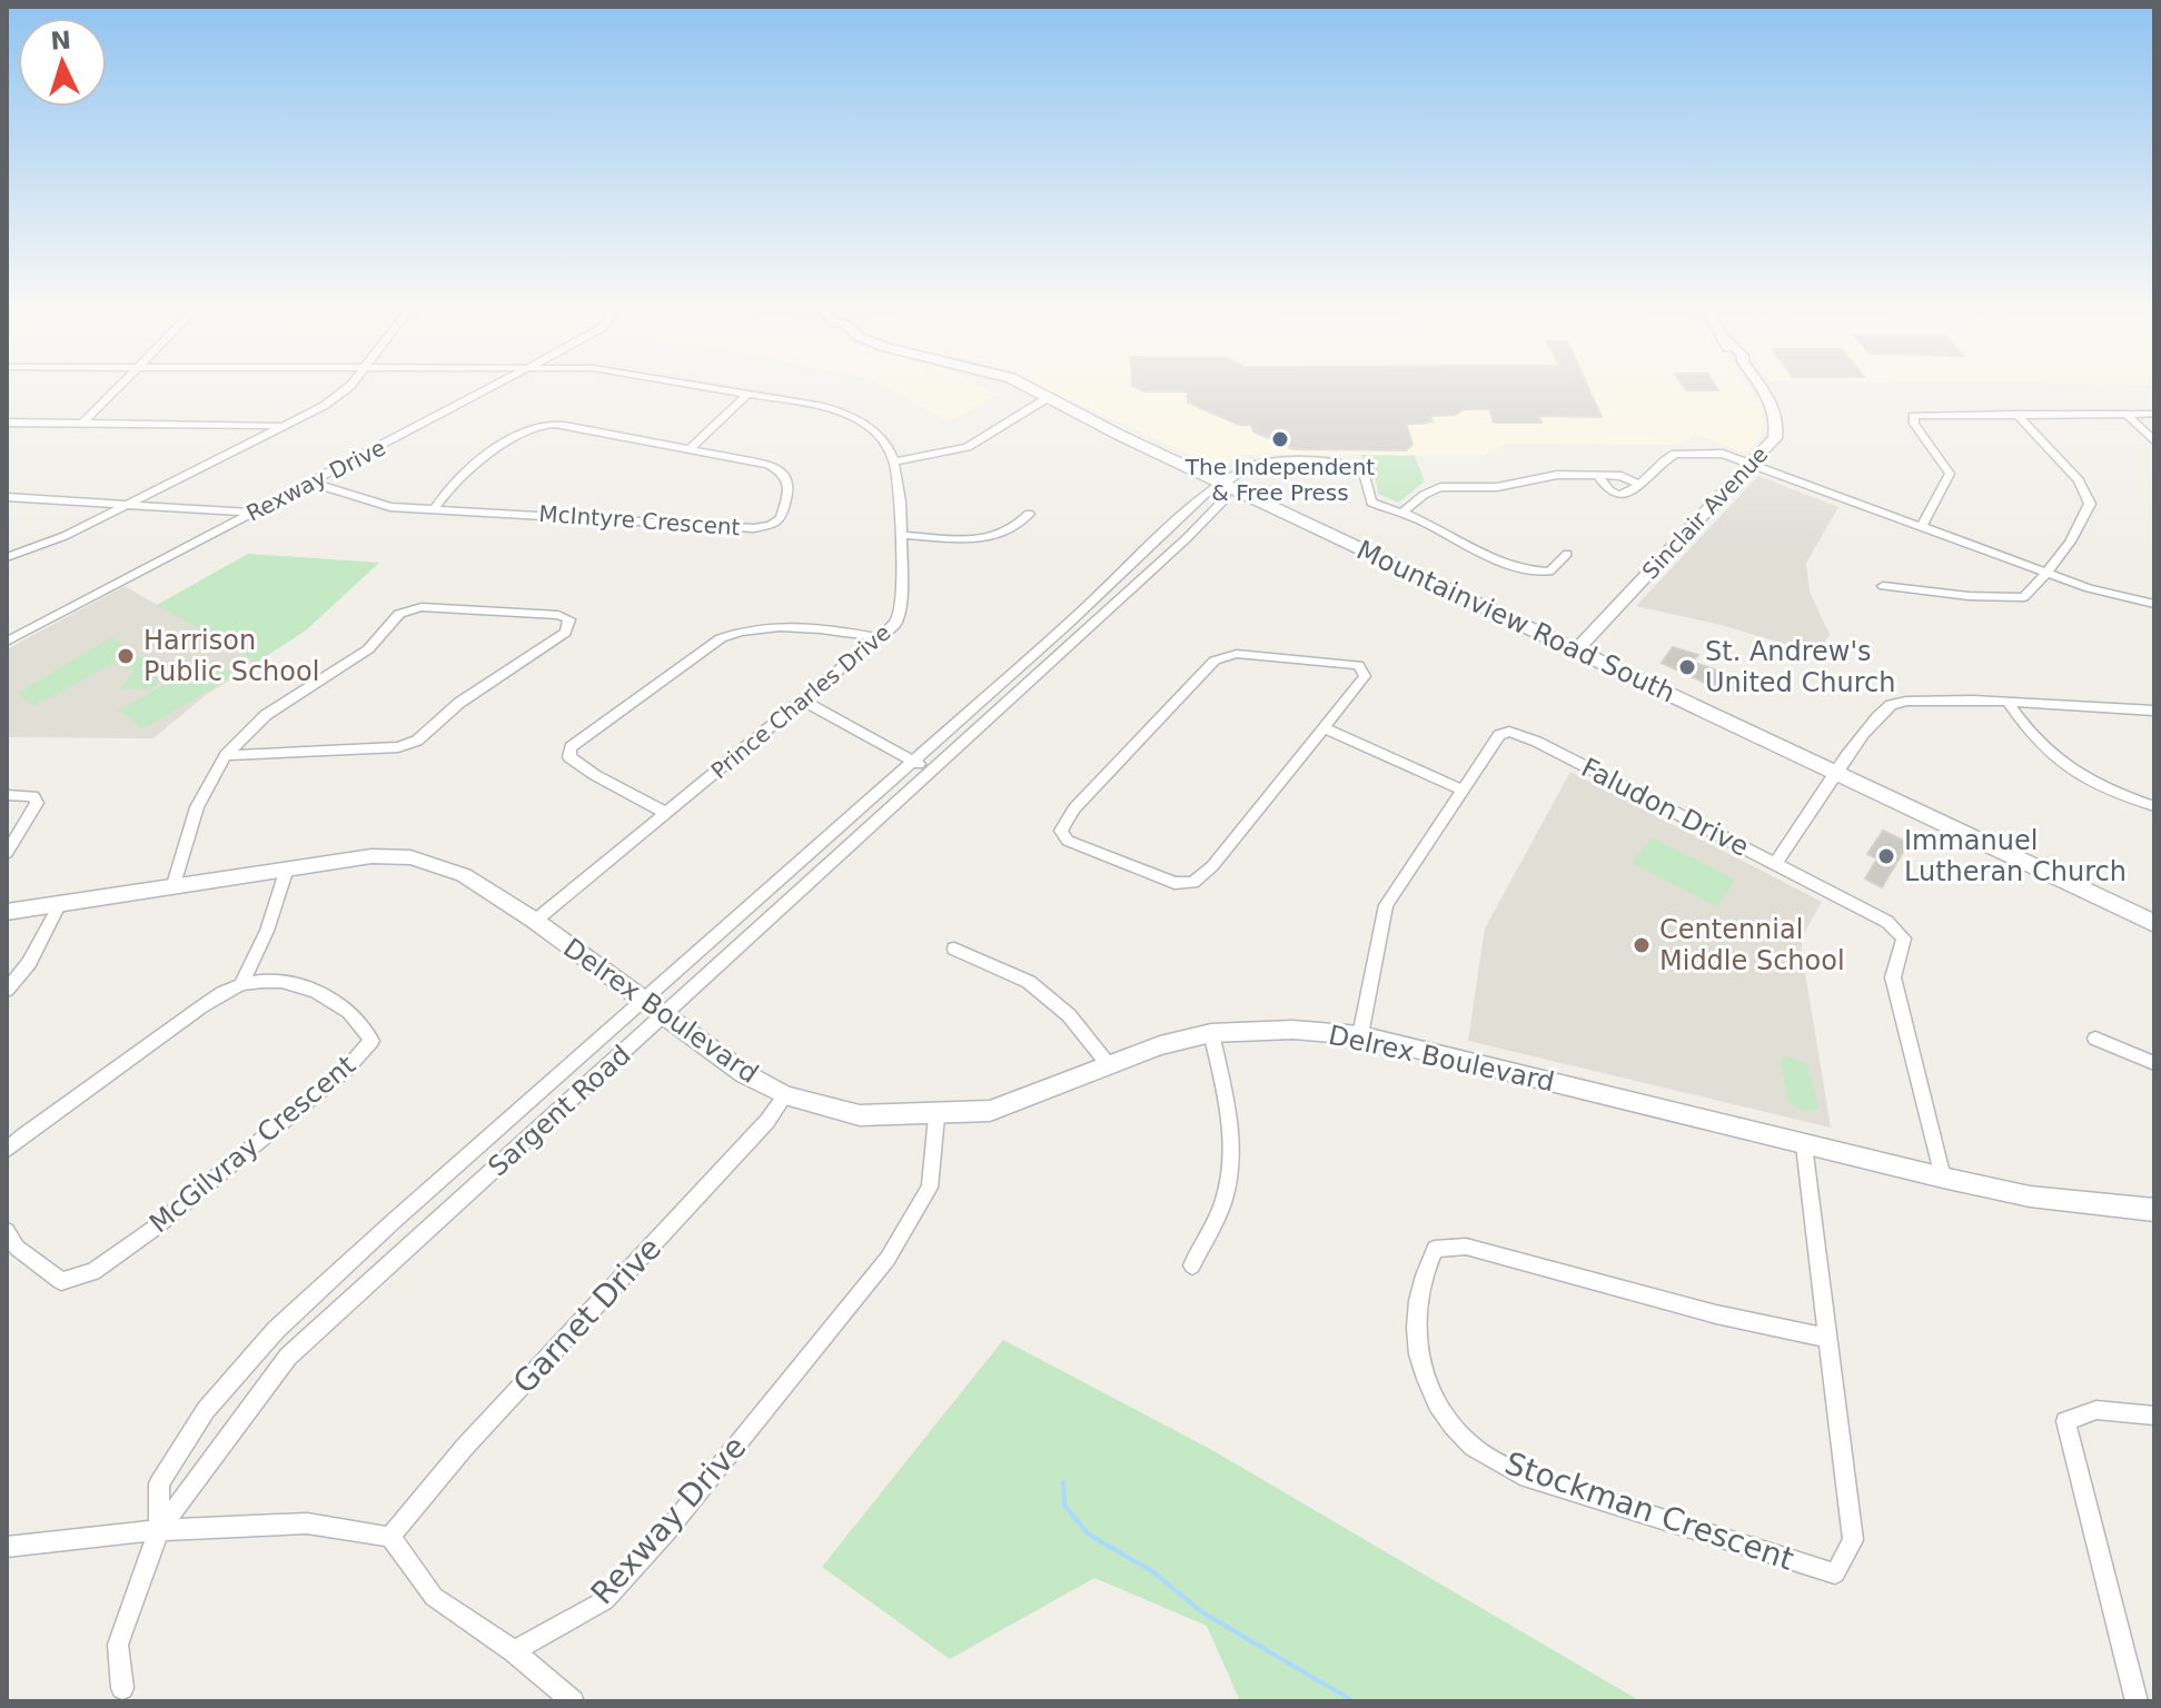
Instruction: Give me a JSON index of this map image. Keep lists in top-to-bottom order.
{
  "streets": {
    "main road": ["Mountainview Road South"],
    "street": [
      "Rexway Drive",
      "Sinclair Avenue",
      "McIntyre Crescent",
      "Prince Charles Drive",
      "Faludon Drive",
      "Delrex Boulevard",
      "Sargent Road",
      "McGilvray Crescent",
      "Garnet Drive",
      "Stockman Crescent"
    ]
  },
  "crossings": [
    ["Rexway Drive", "McIntyre Crescent"],
    ["Rexway Drive", "Delrex Boulevard"],
    ["Sinclair Avenue", "Mountainview Road South"],
    ["Mountainview Road South", "Sargent Road"],
    ["Prince Charles Drive", "Delrex Boulevard"],
    ["Faludon Drive", "Delrex Boulevard"],
    ["Delrex Boulevard", "Sargent Road"],
    ["Delrex Boulevard", "Garnet Drive"],
    ["Delrex Boulevard", "Stockman Crescent"]
  ],
  "places": [
    "The Independent & Free Press",
    "Harrison Public School",
    "St. Andrew's United Church",
    "Immanuel Lutheran Church",
    "Centennial Middle School"
  ],
  "north": "top"
}
